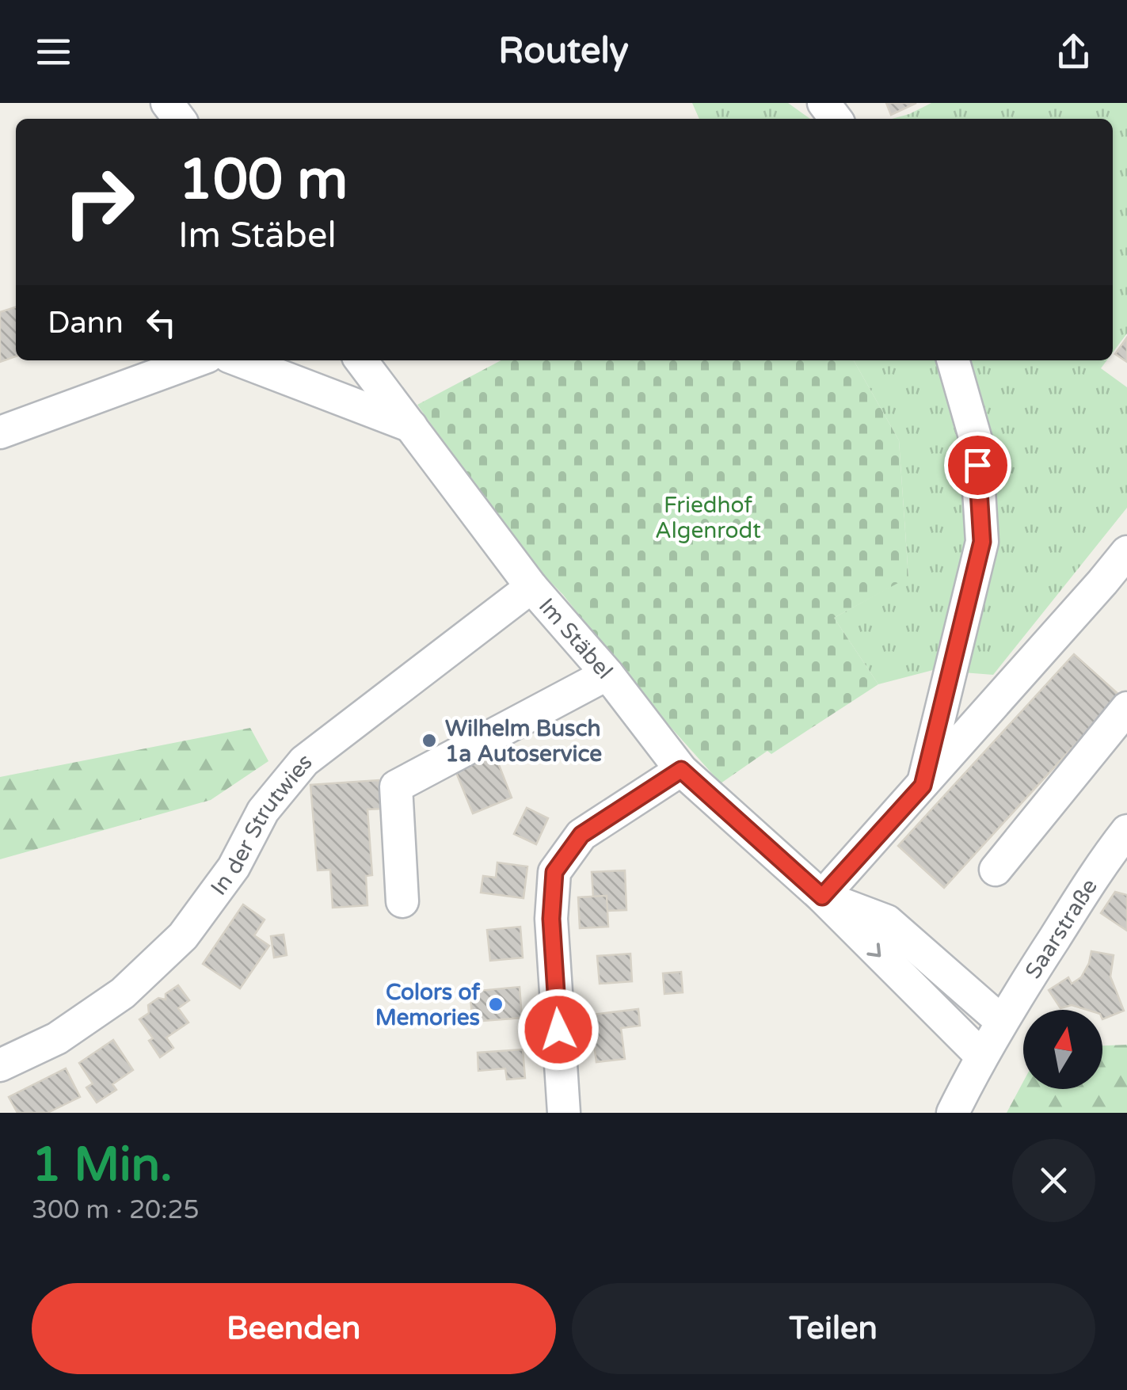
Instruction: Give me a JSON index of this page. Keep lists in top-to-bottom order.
{
  "streets": {
    "street": ["Im Stäbel", "In der Strutwies", "Saarstraße"]
  },
  "crossings": [
    ["Im Stäbel", "In der Strutwies"],
    ["Im Stäbel", "Saarstraße"]
  ],
  "parks": ["Friedhof Algenrodt"],
  "places": ["Wilhelm Busch 1a Autoservice", "Colors of Memories"],
  "north": "top",
  "page": {
    "header": "Routely",
    "turn": ["100 m", "Im Stäbel"],
    "then": "Dann",
    "heading": ["1 Min.", "300 m · 20:25"],
    "buttons": ["Beenden", "Teilen"]
  }
}
